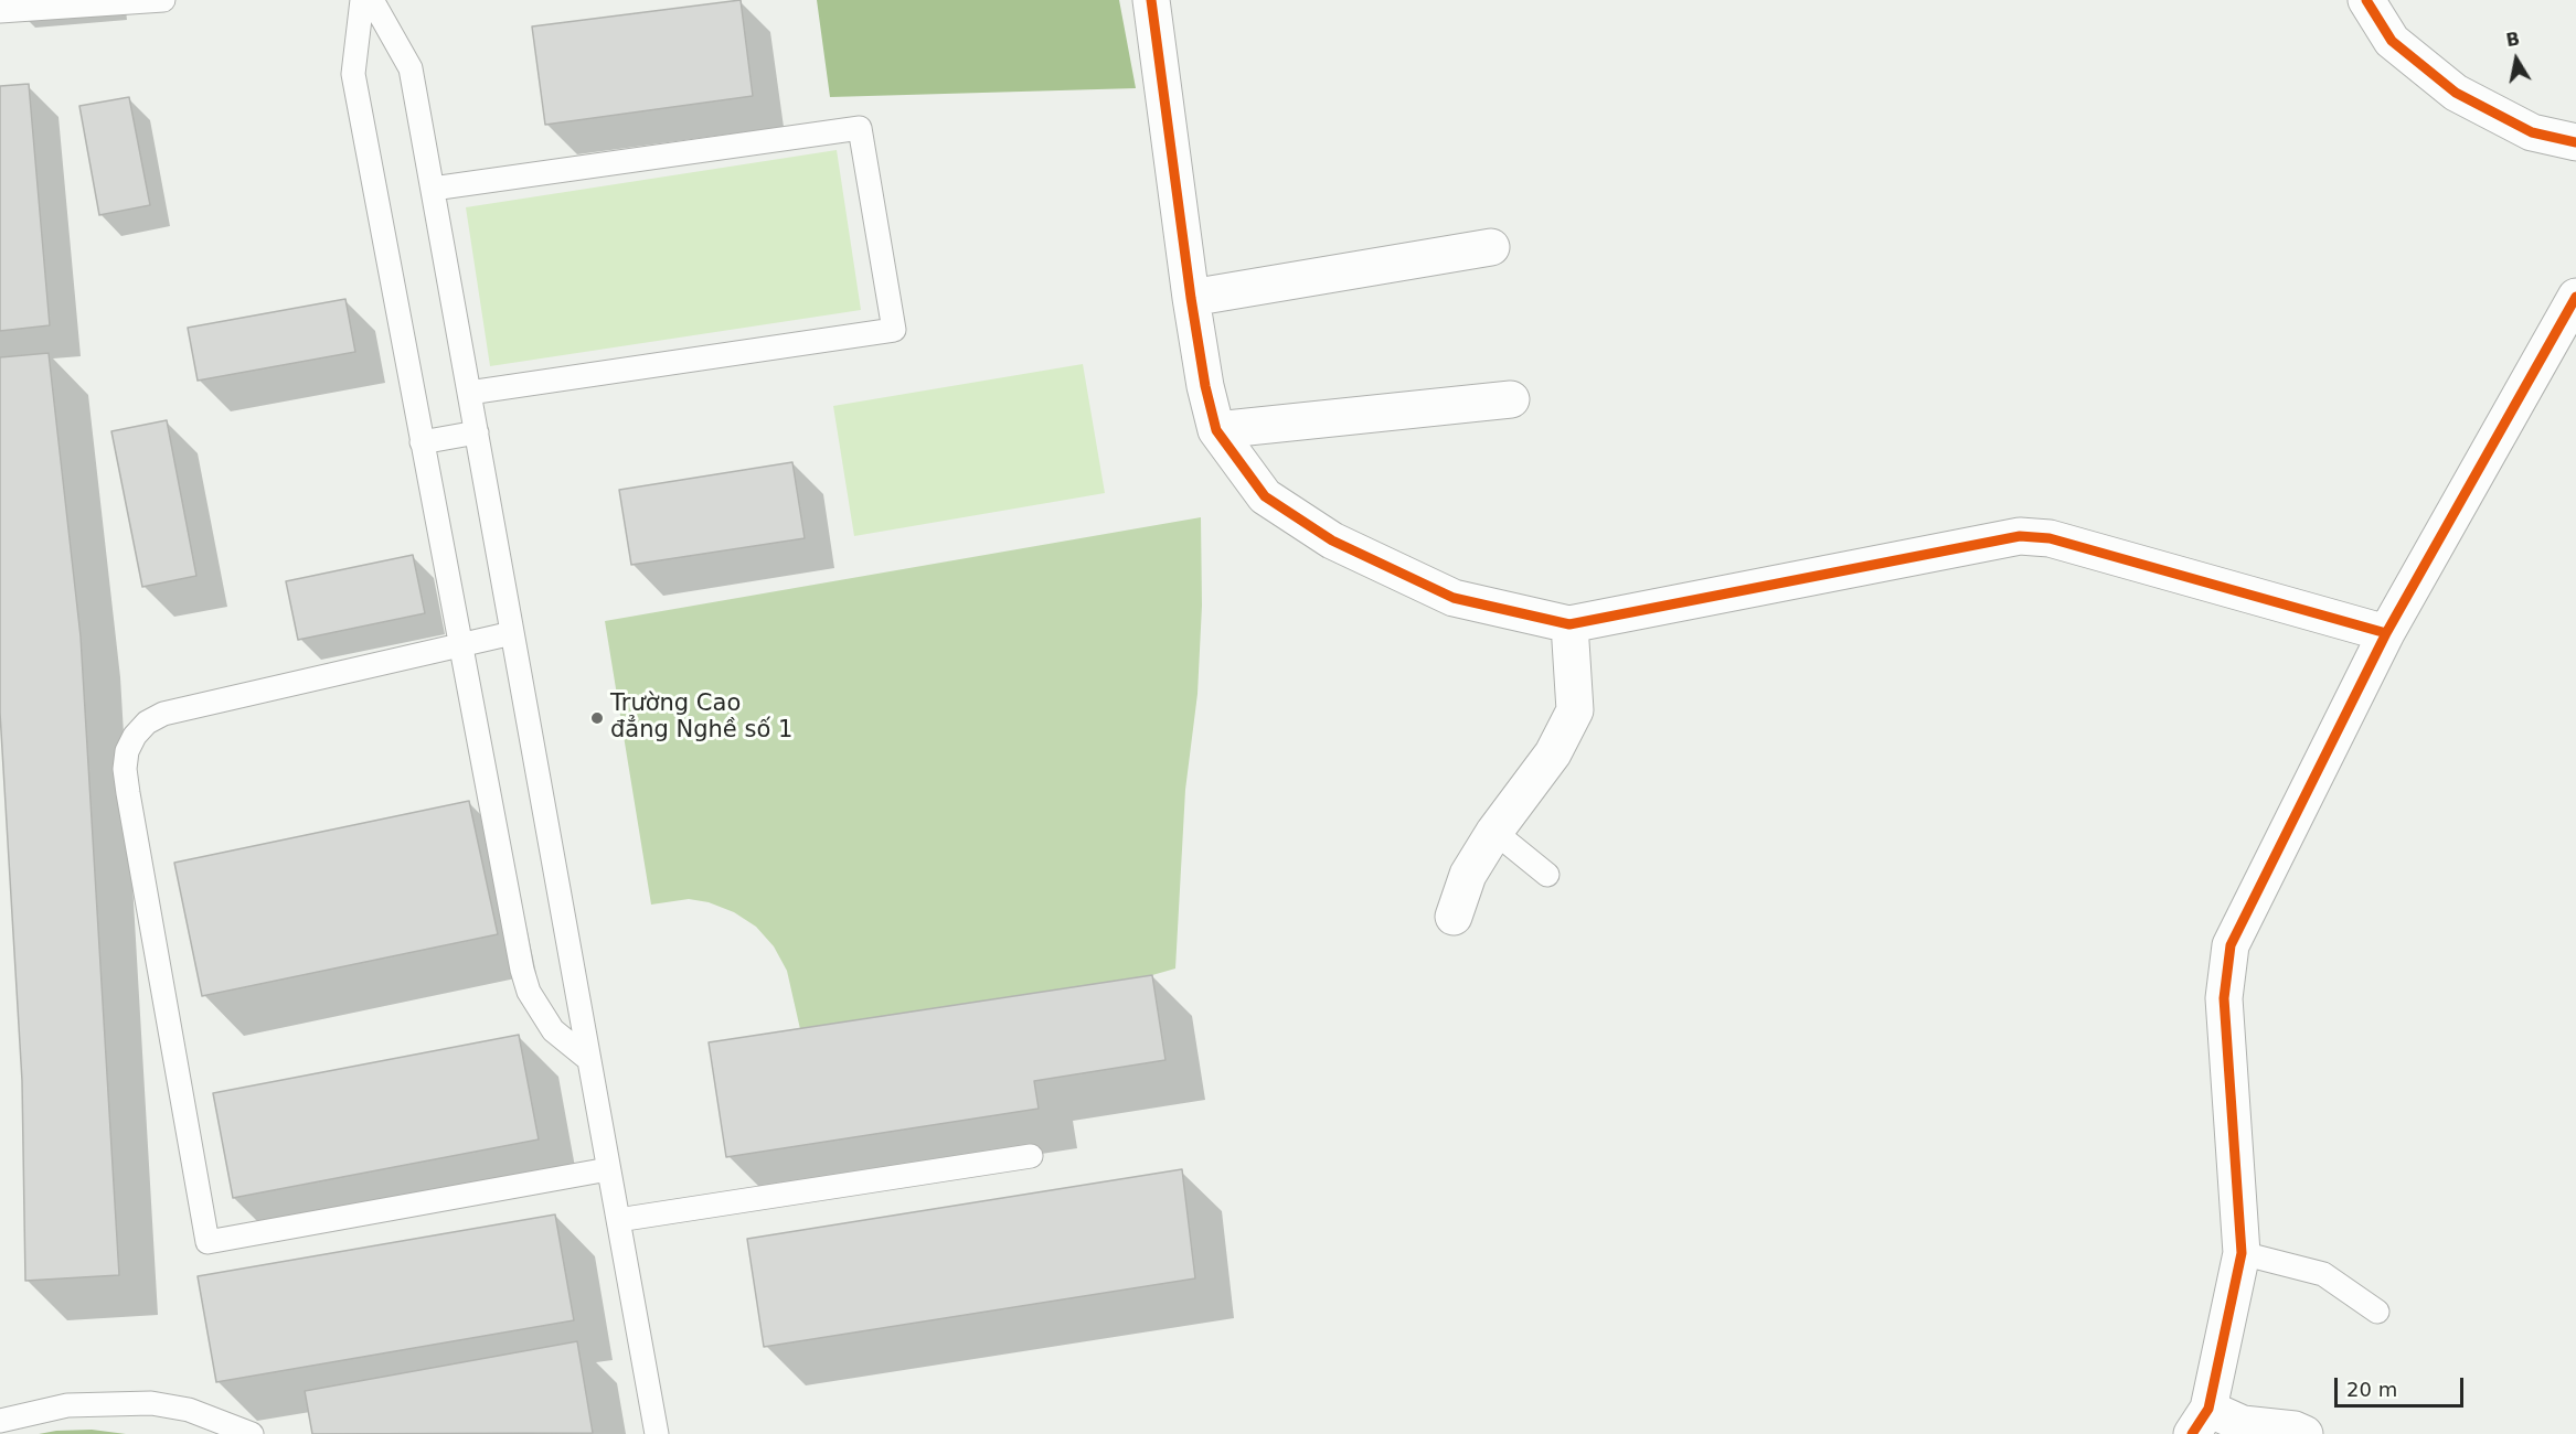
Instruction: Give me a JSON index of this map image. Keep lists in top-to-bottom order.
{
  "places": ["Trường Cao đẳng Nghề số 1"],
  "scale_bar": "20 m",
  "north": "top"
}
